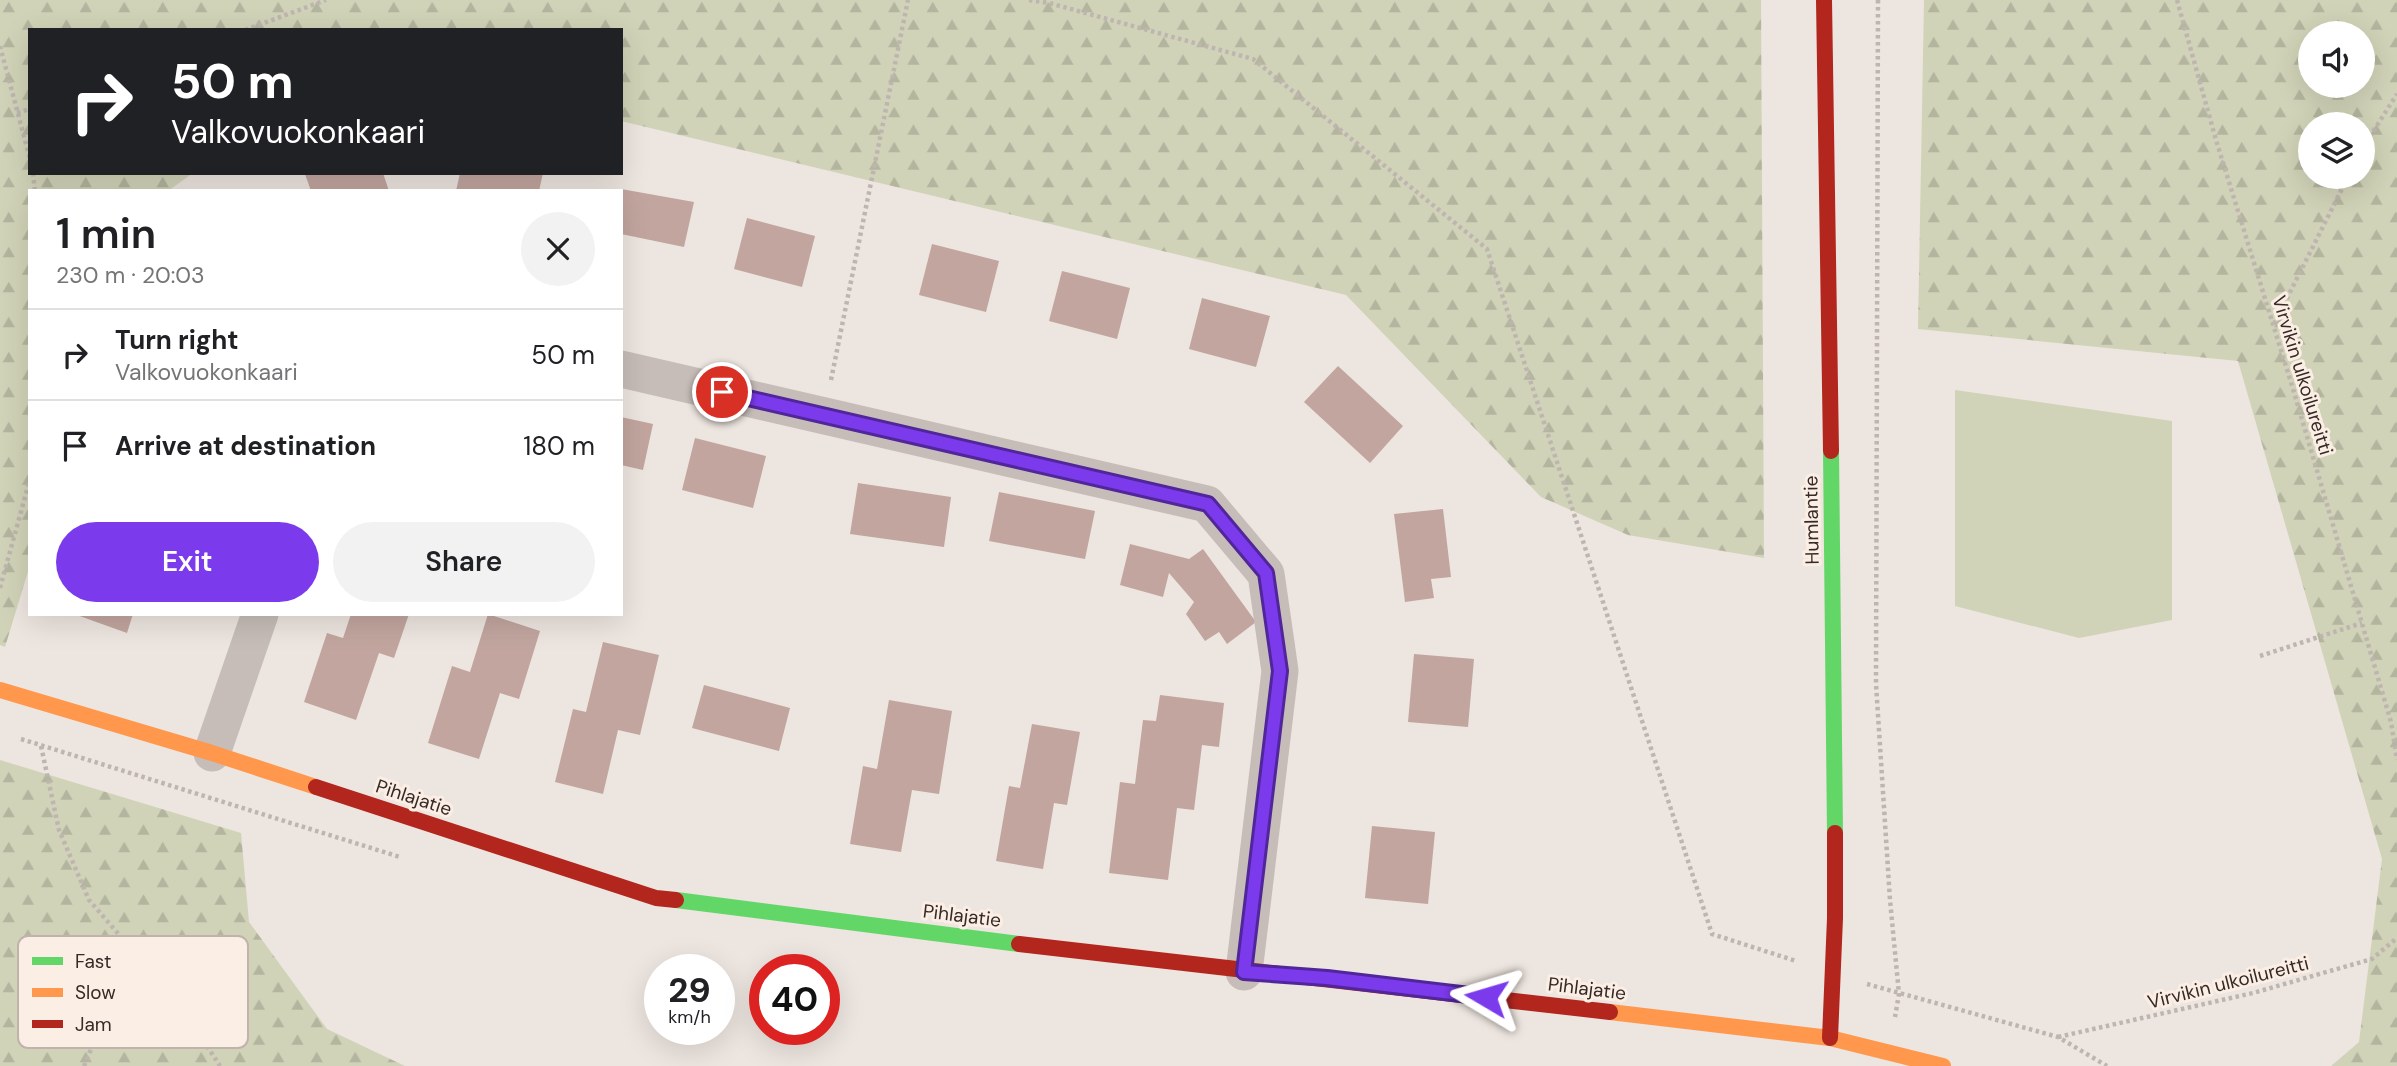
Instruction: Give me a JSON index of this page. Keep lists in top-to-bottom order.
{
  "streets": {
    "street": ["Humlantie", "Pihlajatie"],
    "path": ["Virvikin ulkoilureitti"]
  },
  "crossings": [
    ["Humlantie", "Pihlajatie"]
  ],
  "legend": ["Fast", "Slow", "Jam"],
  "page": {
    "turn": ["50 m", "Valkovuokonkaari"],
    "heading": ["1 min", "230 m · 20:03"],
    "list": [
      {
        "name": "Turn right",
        "note": "Valkovuokonkaari",
        "value": "50 m"
      },
      {
        "name": "Arrive at destination",
        "value": "180 m"
      }
    ],
    "buttons": ["Exit", "Share"],
    "speed": "29 km/h",
    "limit": "40"
  }
}
